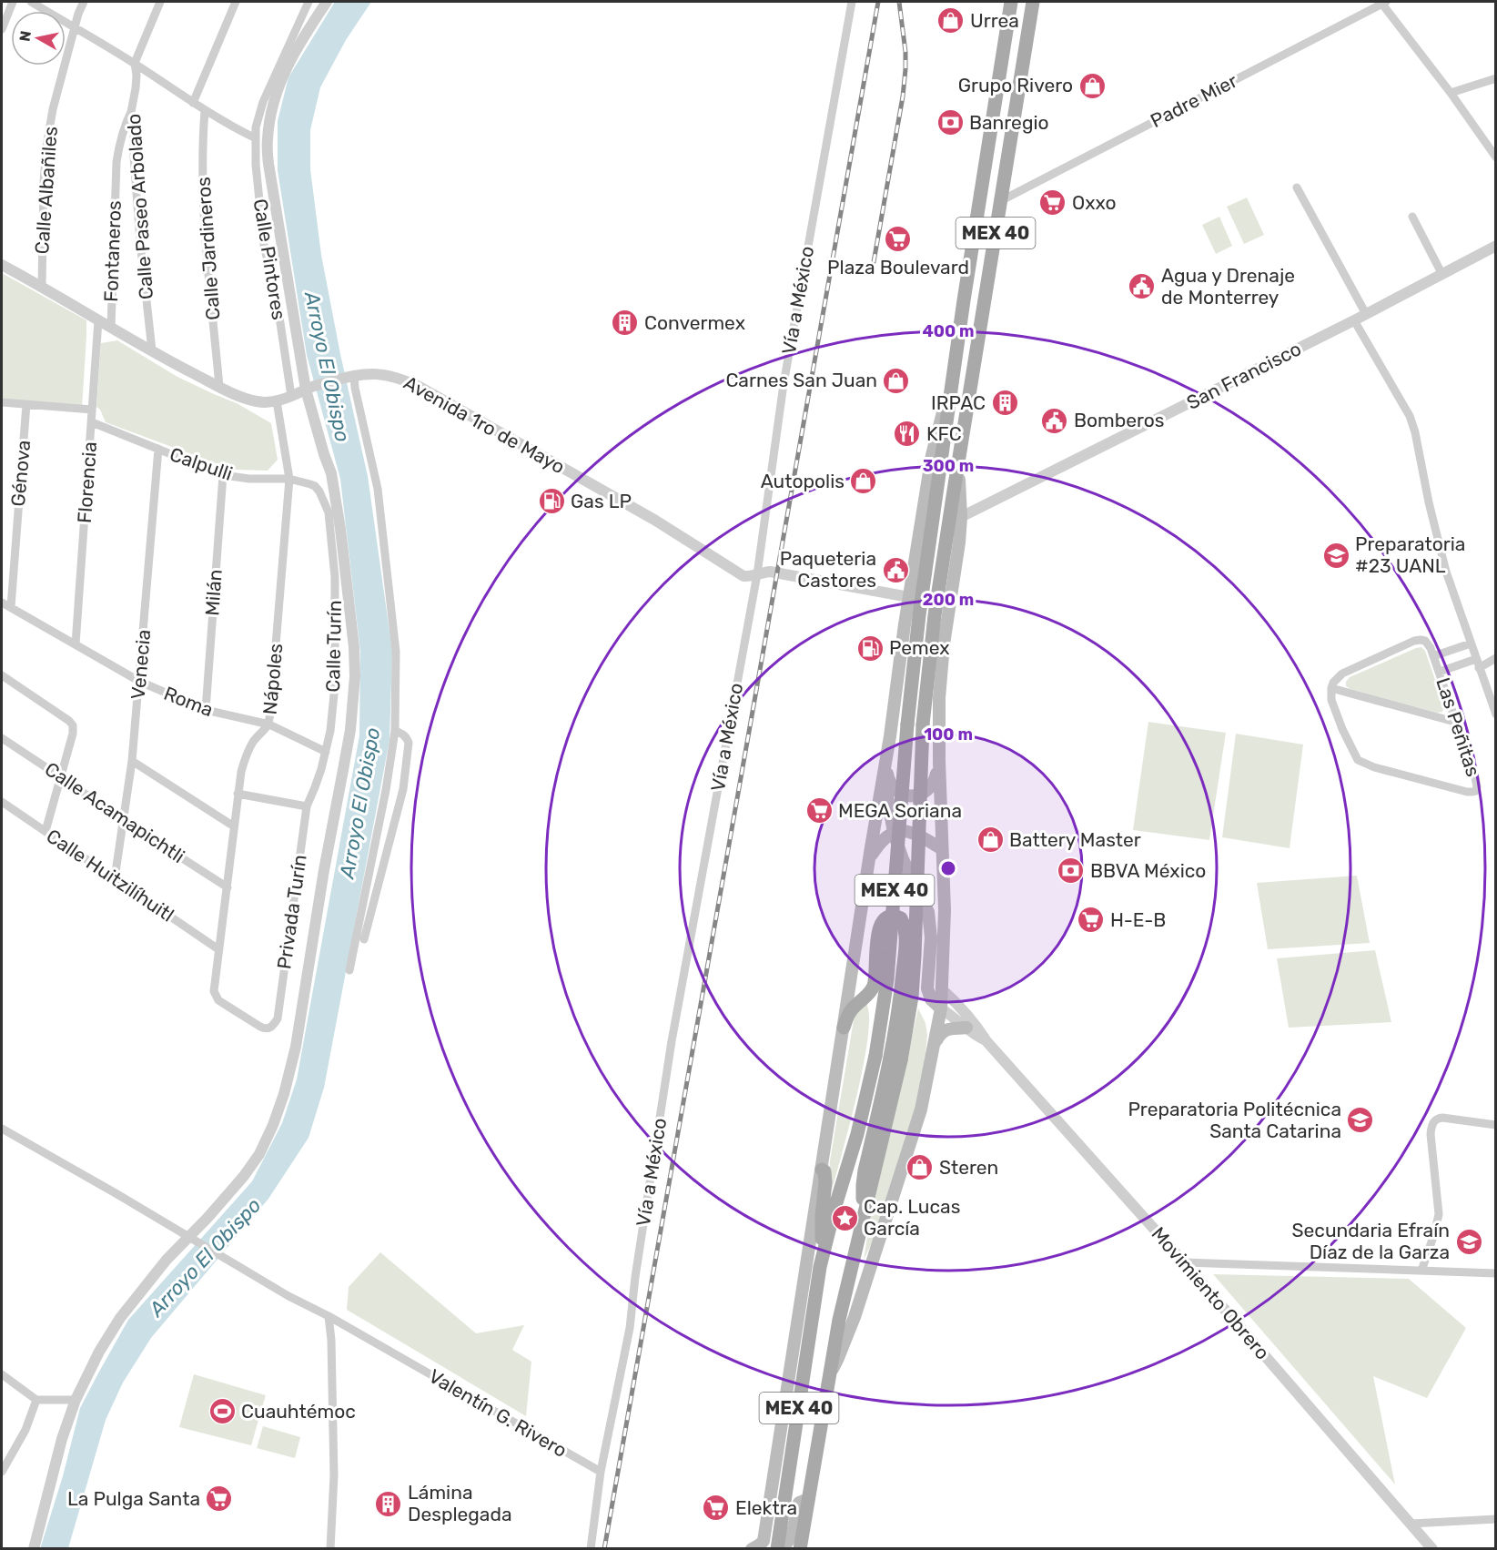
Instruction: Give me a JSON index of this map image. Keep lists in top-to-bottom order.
{
  "streets": {
    "main road": ["MEX 40"],
    "street": [
      "Padre Mier",
      "Calle Albañiles",
      "Calle Paseo Arbolado",
      "Calle Jardineros",
      "Fontaneros",
      "Calle Pintores",
      "Vía a México",
      "San Francisco",
      "Avenida 1ro de Mayo",
      "Calpulli",
      "Génova",
      "Florencia",
      "Milán",
      "Calle Turín",
      "Venecia",
      "Nápoles",
      "Roma",
      "Las Peñitas",
      "Calle Acamapichtli",
      "Calle Huitzilíhuitl",
      "Privada Turín",
      "Movimiento Obrero",
      "Valentín G. Rivero"
    ]
  },
  "crossings": [
    ["Padre Mier", "MEX 40"],
    ["Calle Albañiles", "Avenida 1ro de Mayo"],
    ["Calle Paseo Arbolado", "Fontaneros"],
    ["Calle Paseo Arbolado", "Avenida 1ro de Mayo"],
    ["Calle Jardineros", "Avenida 1ro de Mayo"],
    ["Fontaneros", "Avenida 1ro de Mayo"],
    ["Calle Pintores", "Avenida 1ro de Mayo"],
    ["Vía a México", "Avenida 1ro de Mayo"],
    ["Vía a México", "Valentín G. Rivero"],
    ["Avenida 1ro de Mayo", "Florencia"],
    ["Avenida 1ro de Mayo", "Nápoles"],
    ["Calpulli", "Florencia"],
    ["Calpulli", "Milán"],
    ["Calpulli", "Calle Turín"],
    ["Calpulli", "Venecia"],
    ["Calpulli", "Nápoles"],
    ["Génova", "Roma"],
    ["Florencia", "Roma"],
    ["Milán", "Roma"],
    ["Calle Turín", "Roma"],
    ["Calle Turín", "Privada Turín"],
    ["Venecia", "Roma"],
    ["Venecia", "Calle Acamapichtli"],
    ["Venecia", "Calle Huitzilíhuitl"],
    ["Nápoles", "Roma"],
    ["Nápoles", "Calle Acamapichtli"],
    ["Nápoles", "Calle Huitzilíhuitl"],
    ["Nápoles", "Privada Turín"]
  ],
  "water": ["Arroyo El Obispo"],
  "places": {
    "shop": [
      "Urrea",
      "Grupo Rivero",
      "Carnes San Juan",
      "Autopolis",
      "Battery Master",
      "Steren"
    ],
    "bank": ["Banregio", "BBVA México"],
    "supermarket": [
      "Oxxo",
      "Plaza Boulevard",
      "MEGA Soriana",
      "H-E-B",
      "La Pulga Santa",
      "Elektra"
    ],
    "public building": ["Agua y Drenaje de Monterrey", "Bomberos", "Paqueteria Castores"],
    "building": ["Convermex", "IRPAC", "Lámina Desplegada"],
    "restaurant": ["KFC"],
    "fuel station": ["Gas LP", "Pemex"],
    "school or university": ["Preparatoria #23 UANL", "Preparatoria Politécnica Santa Catarina", "Secundaria Efraín Díaz de la Garza"],
    "place": ["Cap. Lucas García"],
    "sports": ["Cuauhtémoc"]
  },
  "north": "left",
  "rings": [
    "400 m",
    "300 m",
    "200 m",
    "100 m"
  ]
}
